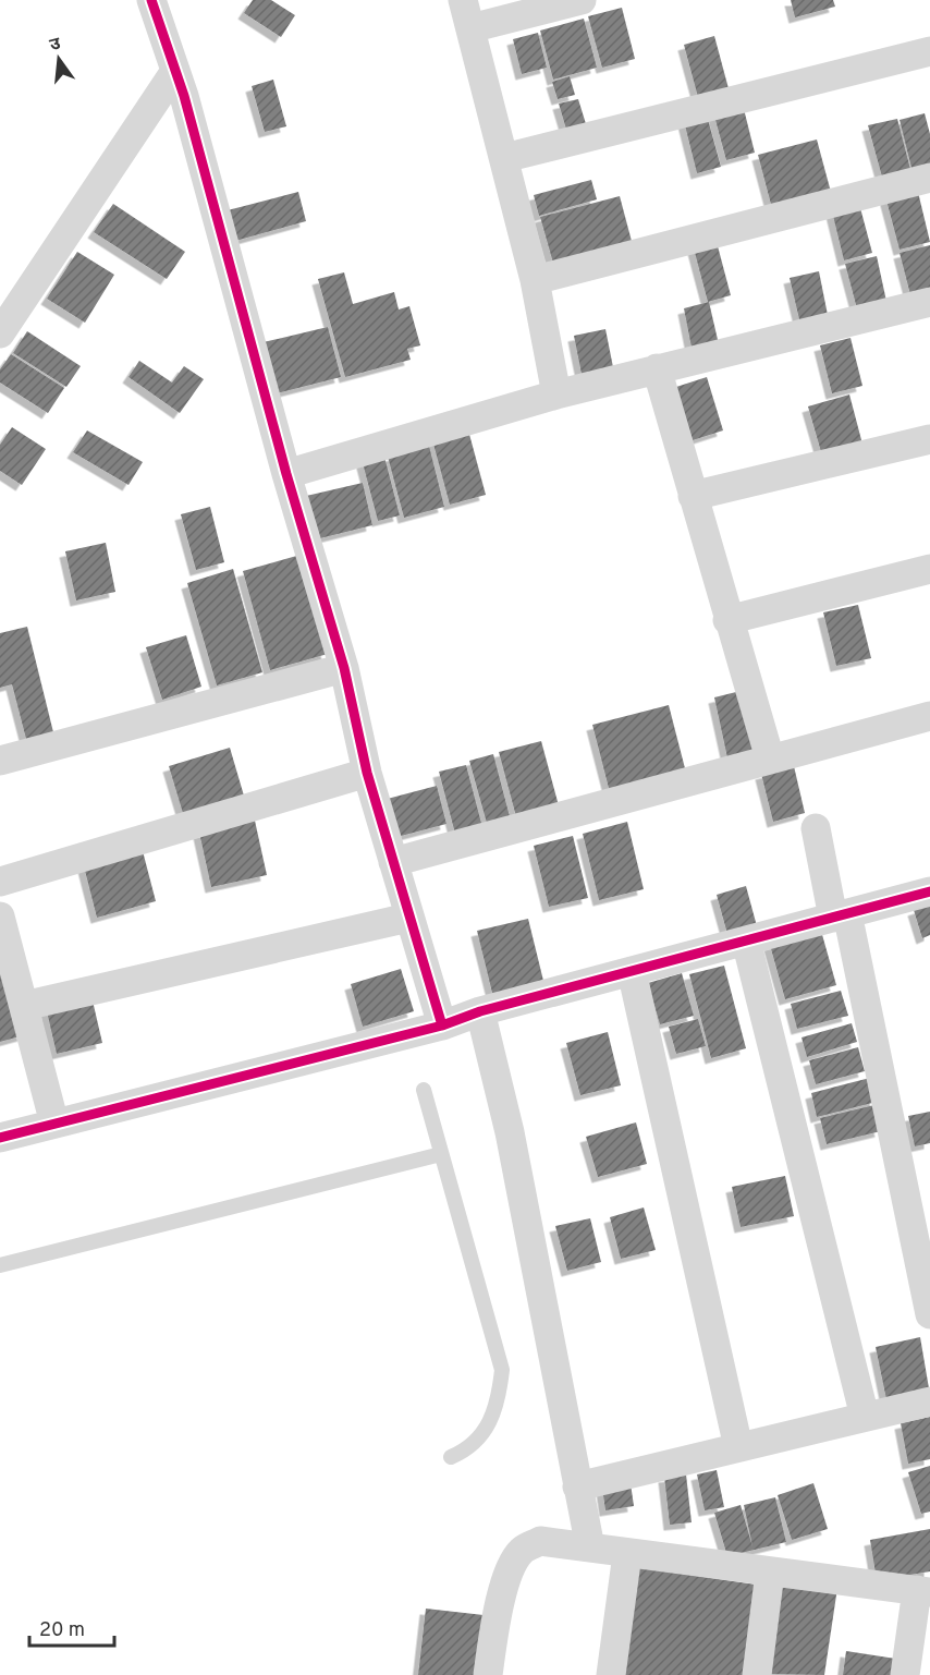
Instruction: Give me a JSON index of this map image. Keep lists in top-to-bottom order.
{
  "scale_bar": "20 m",
  "north": "top"
}
